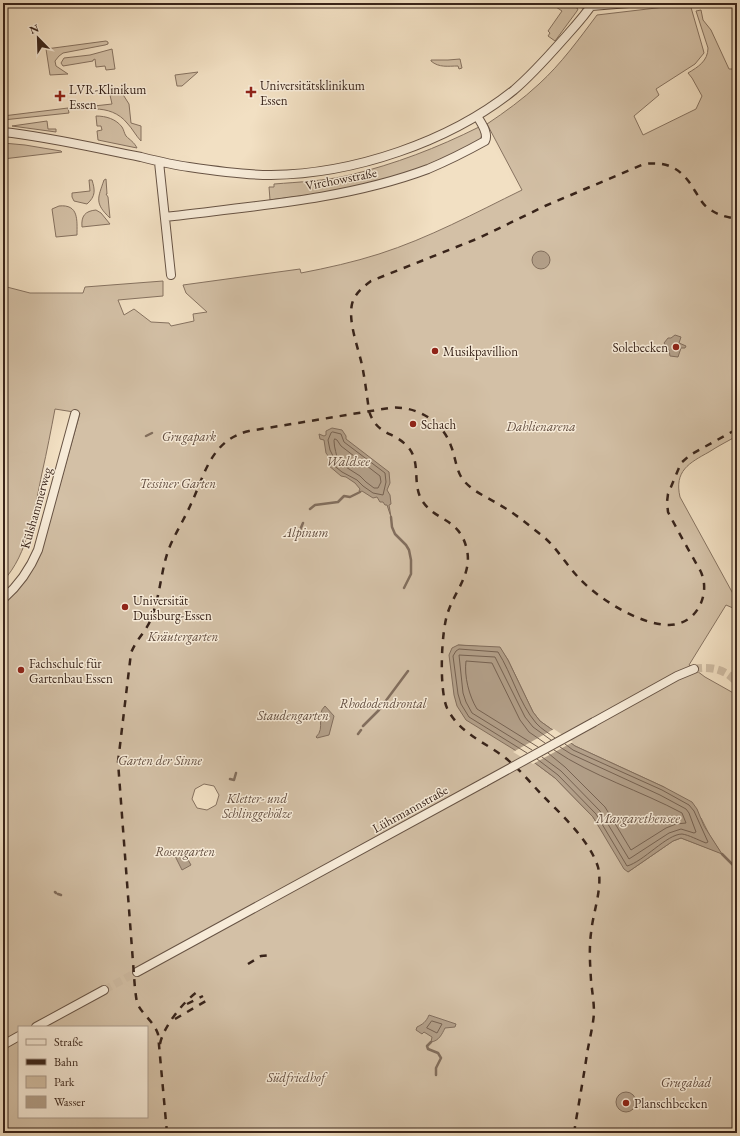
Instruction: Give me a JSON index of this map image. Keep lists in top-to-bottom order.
{
  "streets": {
    "street": ["Virchowstraße", "Külshammerweg", "Lührmannstraße"]
  },
  "water": ["Waldsee", "Margarethensee"],
  "parks": [
    "Dahlienarena",
    "Grugapark",
    "Tessiner Garten",
    "Alpinum",
    "Kräutergarten",
    "Rhododendrontal",
    "Staudengarten",
    "Garten der Sinne",
    "Kletter- und Schlinggehölze",
    "Rosengarten",
    "Südfriedhof",
    "Grugabad"
  ],
  "places": {
    "health": ["Universitätsklinikum Essen", "LVR-Klinikum Essen"],
    "other": [
      "Solebecken",
      "Musikpavillion",
      "Schach",
      "Universität Duisburg-Essen",
      "Fachschule für Gartenbau Essen",
      "Planschbecken"
    ]
  },
  "legend": [
    "Straße",
    "Bahn",
    "Park",
    "Wasser"
  ],
  "north": "top left"
}
